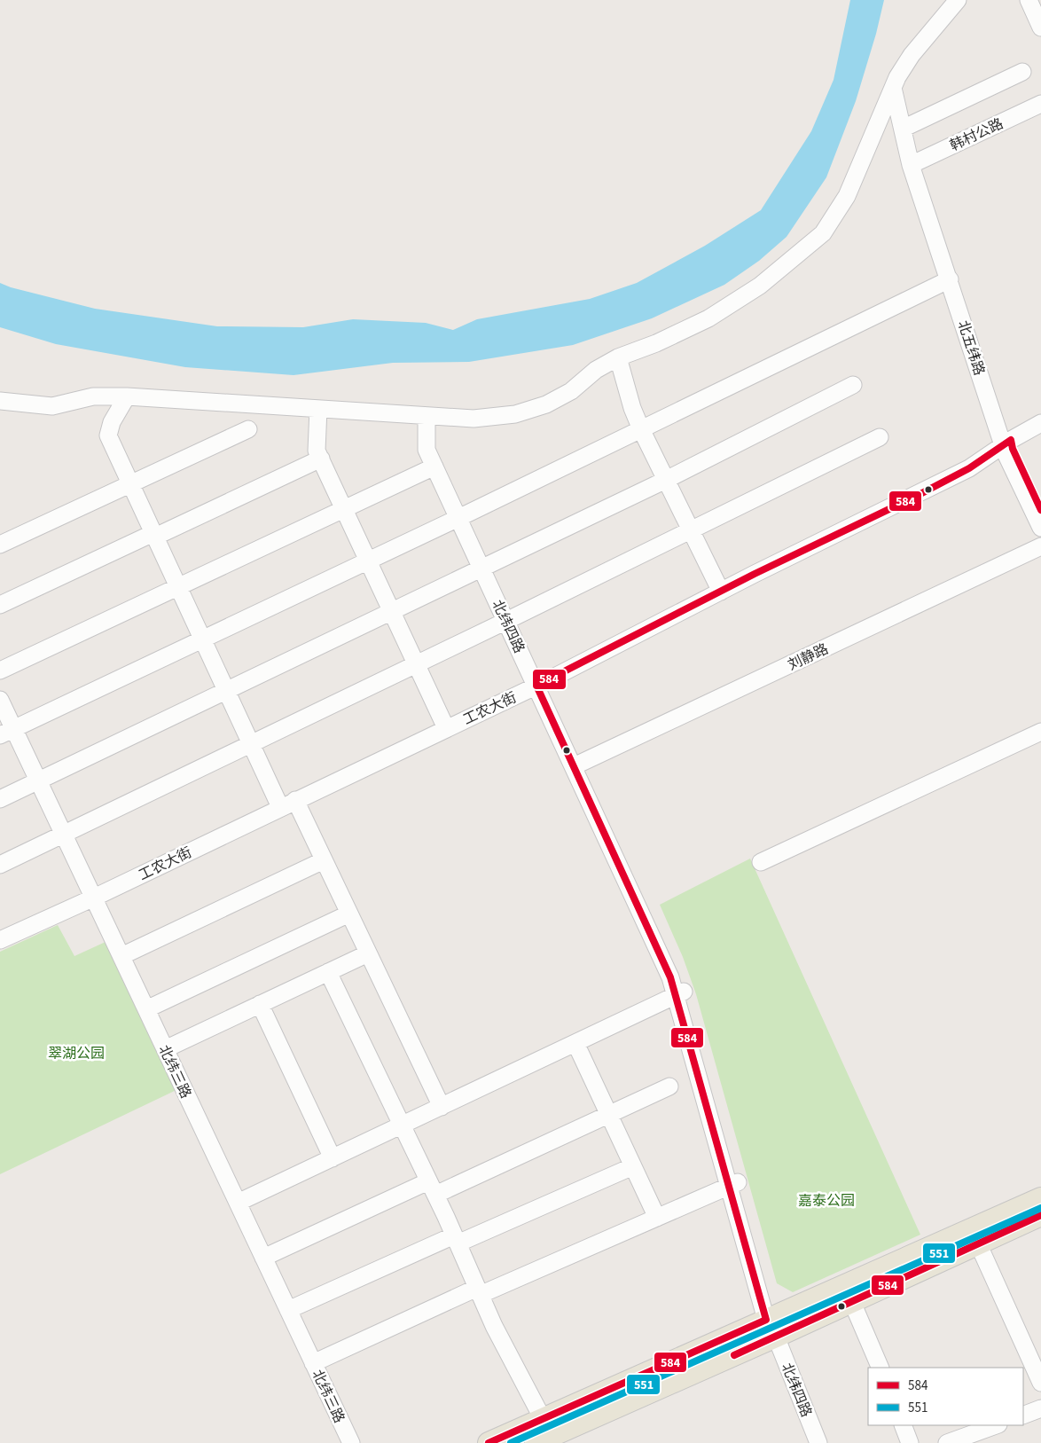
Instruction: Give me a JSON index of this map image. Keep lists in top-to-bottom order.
{
  "streets": {
    "street": [
      "韩村公路",
      "北五纬路",
      "北纬四路",
      "刘静路",
      "工农大街",
      "北纬三路"
    ]
  },
  "crossings": [
    ["韩村公路", "北五纬路"],
    ["北五纬路", "工农大街"],
    ["北纬四路", "刘静路"],
    ["北纬四路", "工农大街"],
    ["工农大街", "北纬三路"]
  ],
  "parks": ["翠湖公园", "嘉泰公园"],
  "lines": ["transit line 584", "transit line 551"],
  "legend": ["584", "551"]
}
